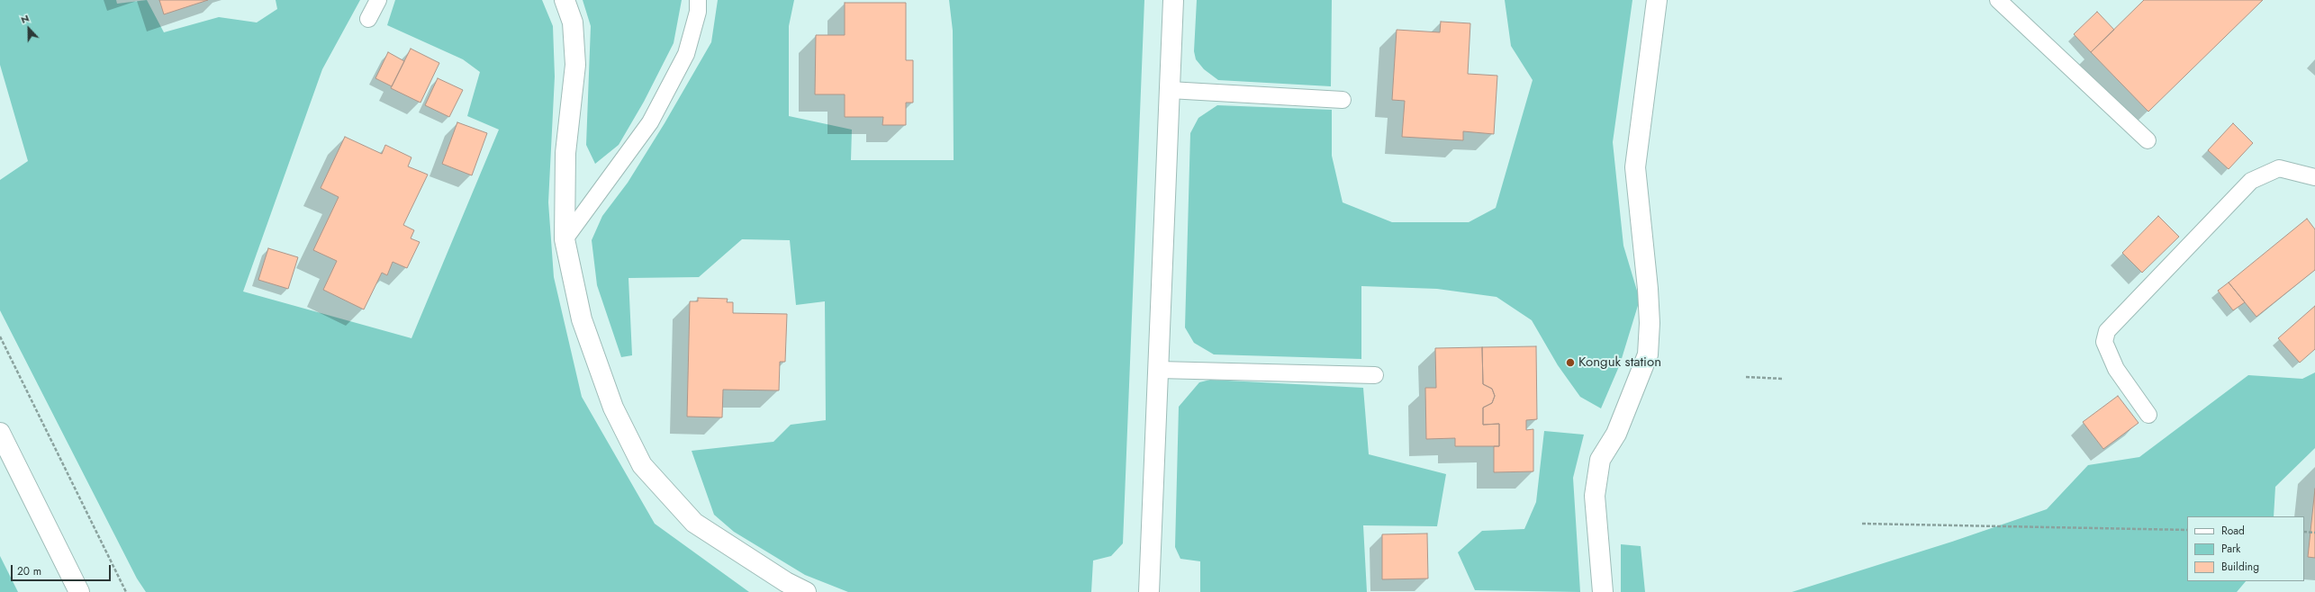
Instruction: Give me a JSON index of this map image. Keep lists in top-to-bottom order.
{
  "places": ["Konguk station"],
  "legend": ["Road", "Park", "Building"],
  "scale_bar": "20 m",
  "north": "top"
}
